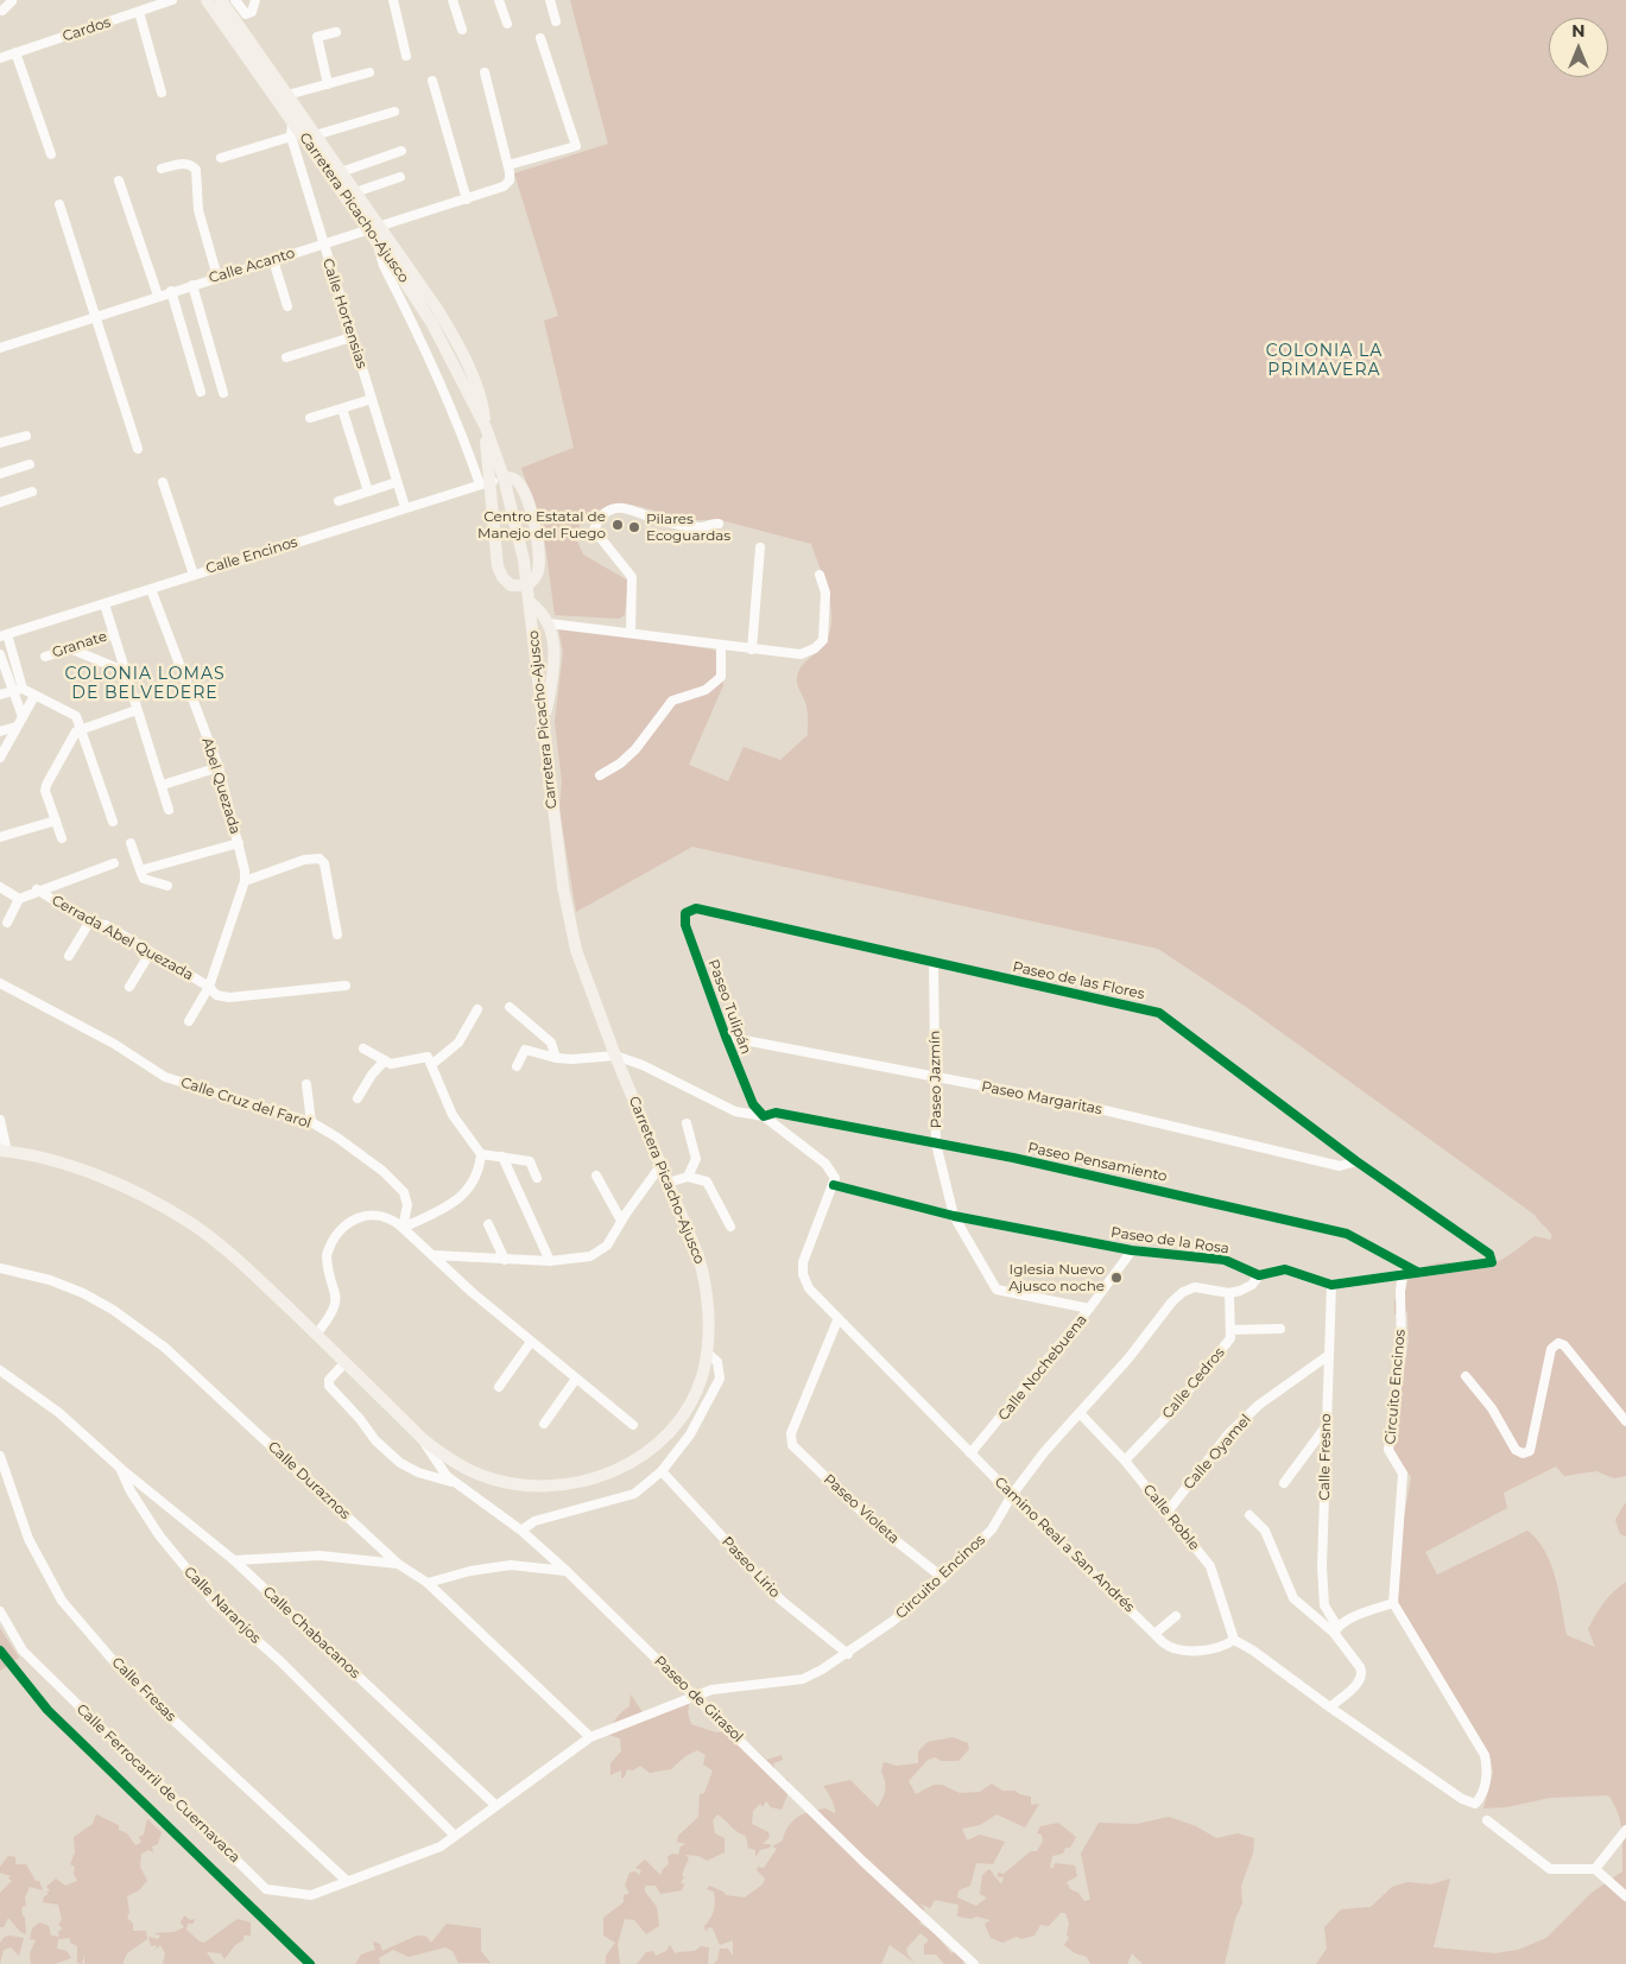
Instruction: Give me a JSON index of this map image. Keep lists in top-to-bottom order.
{
  "streets": {
    "main road": ["Carretera Picacho-Ajusco"],
    "street": [
      "Cardos",
      "Calle Acanto",
      "Calle Hortensias",
      "Calle Encinos",
      "Granate",
      "Abel Quezada",
      "Cerrada Abel Quezada",
      "Paseo de las Flores",
      "Paseo Tulipán",
      "Paseo Jazmín",
      "Paseo Margaritas",
      "Calle Cruz del Farol",
      "Paseo Pensamiento",
      "Paseo de la Rosa",
      "Calle Nochebuena",
      "Calle Cedros",
      "Circuito Encinos",
      "Calle Oyamel",
      "Calle Fresno",
      "Calle Duraznos",
      "Paseo Violeta",
      "Calle Roble",
      "Camino Real a San Andrés",
      "Paseo Lirio",
      "Calle Naranjos",
      "Calle Chabacanos",
      "Calle Fresas",
      "Paseo de Girasol",
      "Calle Ferrocarril de Cuernavaca"
    ]
  },
  "crossings": [
    ["Carretera Picacho-Ajusco", "Calle Acanto"],
    ["Carretera Picacho-Ajusco", "Calle Hortensias"],
    ["Carretera Picacho-Ajusco", "Calle Encinos"],
    ["Carretera Picacho-Ajusco", "Paseo de Girasol"],
    ["Calle Acanto", "Calle Hortensias"],
    ["Calle Hortensias", "Calle Encinos"],
    ["Calle Encinos", "Abel Quezada"],
    ["Abel Quezada", "Cerrada Abel Quezada"],
    ["Paseo de las Flores", "Paseo Tulipán"],
    ["Paseo de las Flores", "Paseo Jazmín"],
    ["Paseo de las Flores", "Paseo Margaritas"],
    ["Paseo de las Flores", "Paseo Pensamiento"],
    ["Paseo Tulipán", "Paseo Margaritas"],
    ["Paseo Tulipán", "Paseo Pensamiento"],
    ["Paseo Jazmín", "Paseo Margaritas"],
    ["Paseo Jazmín", "Paseo Pensamiento"],
    ["Paseo Jazmín", "Paseo de la Rosa"],
    ["Paseo Jazmín", "Calle Nochebuena"],
    ["Paseo de la Rosa", "Calle Nochebuena"],
    ["Paseo de la Rosa", "Camino Real a San Andrés"],
    ["Calle Nochebuena", "Camino Real a San Andrés"],
    ["Calle Cedros", "Circuito Encinos"],
    ["Calle Cedros", "Calle Roble"],
    ["Circuito Encinos", "Calle Duraznos"],
    ["Circuito Encinos", "Paseo Violeta"],
    ["Circuito Encinos", "Calle Roble"],
    ["Circuito Encinos", "Camino Real a San Andrés"],
    ["Circuito Encinos", "Paseo Lirio"],
    ["Circuito Encinos", "Calle Chabacanos"],
    ["Circuito Encinos", "Paseo de Girasol"],
    ["Circuito Encinos", "Calle Ferrocarril de Cuernavaca"],
    ["Calle Oyamel", "Calle Fresno"],
    ["Calle Oyamel", "Calle Roble"],
    ["Paseo Violeta", "Camino Real a San Andrés"],
    ["Calle Roble", "Camino Real a San Andrés"],
    ["Calle Naranjos", "Calle Chabacanos"],
    ["Calle Naranjos", "Calle Ferrocarril de Cuernavaca"],
    ["Calle Chabacanos", "Calle Ferrocarril de Cuernavaca"],
    ["Calle Fresas", "Calle Ferrocarril de Cuernavaca"]
  ],
  "districts": ["COLONIA LA PRIMAVERA", "COLONIA LOMAS DE BELVEDERE"],
  "places": ["Centro Estatal de Manejo del Fuego", "Pilares Ecoguardas", "Iglesia Nuevo Ajusco noche"],
  "north": "top"
}
